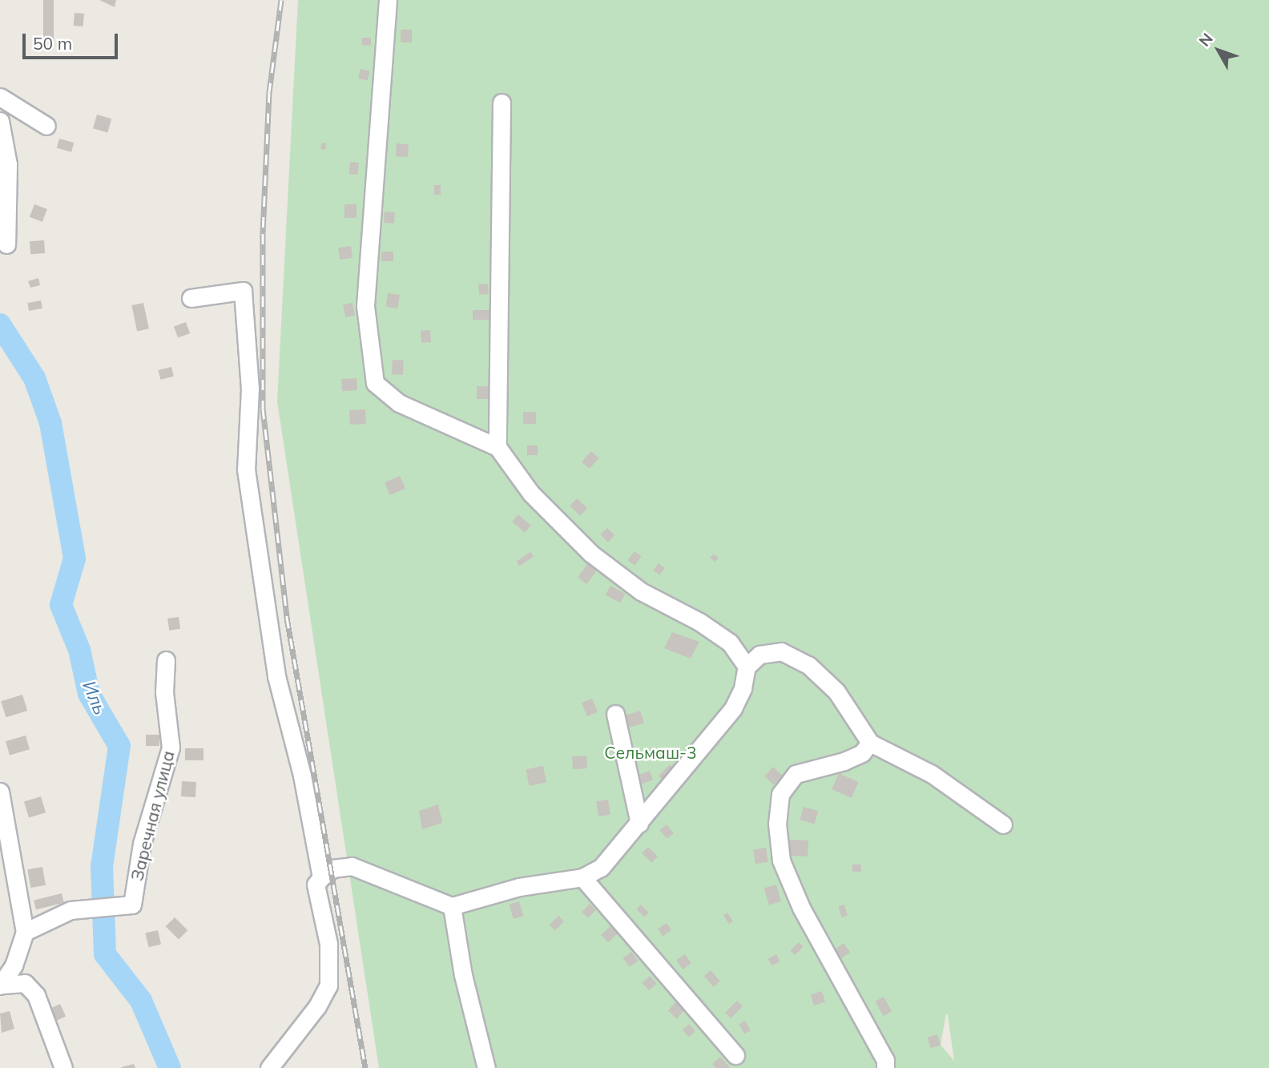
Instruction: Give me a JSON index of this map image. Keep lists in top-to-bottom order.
{
  "streets": {
    "street": ["Заречная улица"]
  },
  "water": ["Иль"],
  "parks": ["Сельмаш-3"],
  "scale_bar": "50 m",
  "north": "top left"
}
